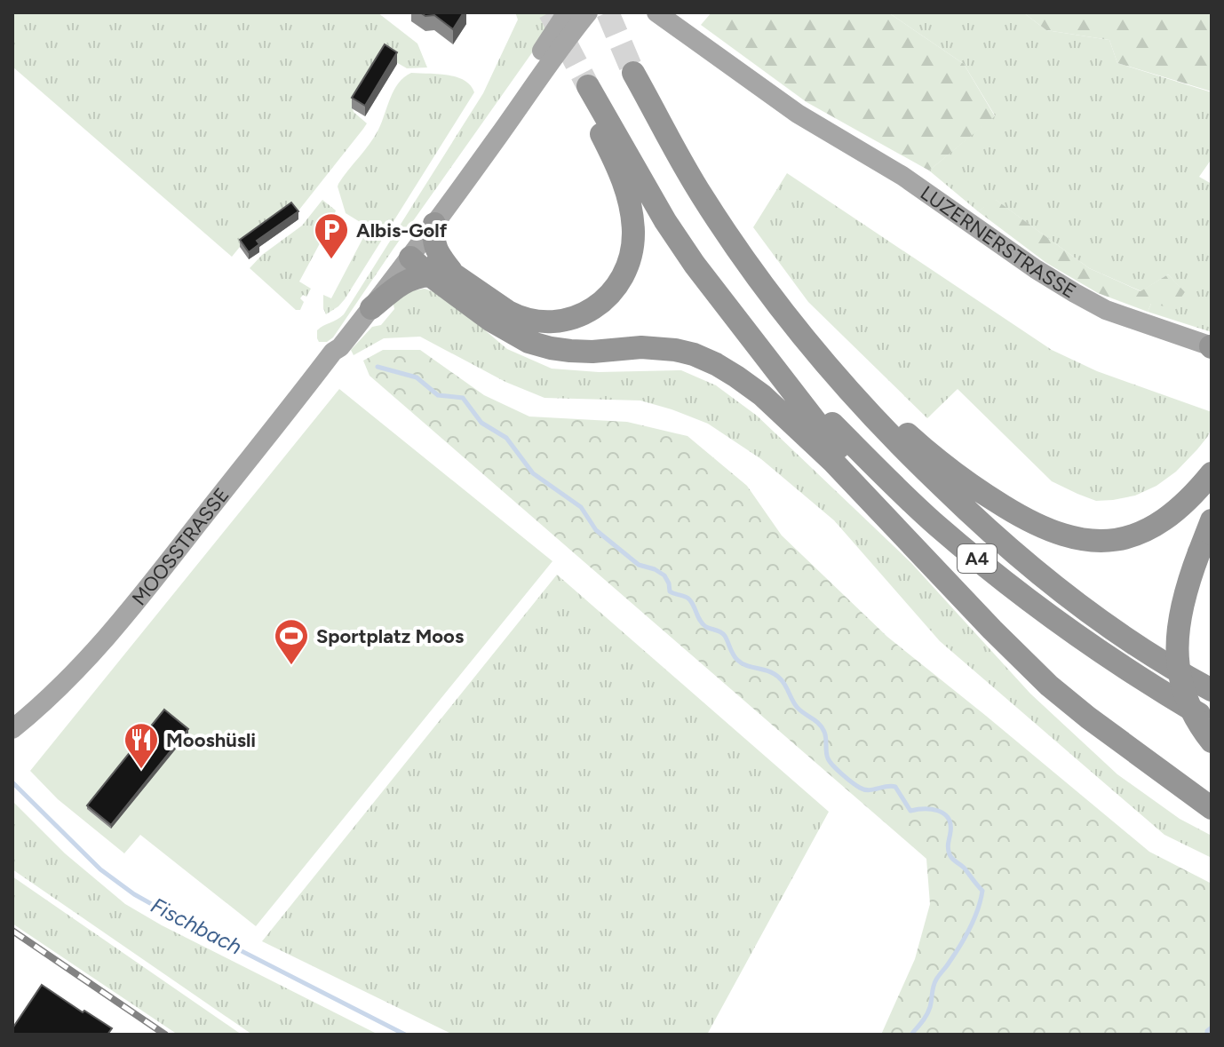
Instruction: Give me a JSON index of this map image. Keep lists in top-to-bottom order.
{
  "streets": {
    "highway": ["A4"],
    "main road": ["LUZERNERSTRASSE", "MOOSSTRASSE"]
  },
  "water": ["Fischbach"],
  "places": {
    "parking": ["Albis-Golf"],
    "sports": ["Sportplatz Moos"],
    "restaurant": ["Mooshüsli"]
  }
}
